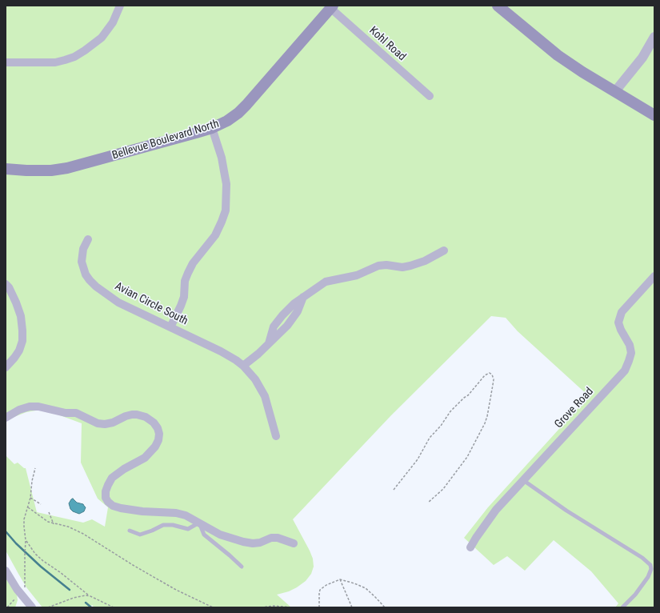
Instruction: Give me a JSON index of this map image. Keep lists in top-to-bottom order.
{
  "streets": {
    "main road": ["Bellevue Boulevard North"],
    "street": ["Kohl Road", "Avian Circle South", "Grove Road"]
  },
  "crossings": [
    ["Kohl Road", "Bellevue Boulevard North"]
  ]
}
